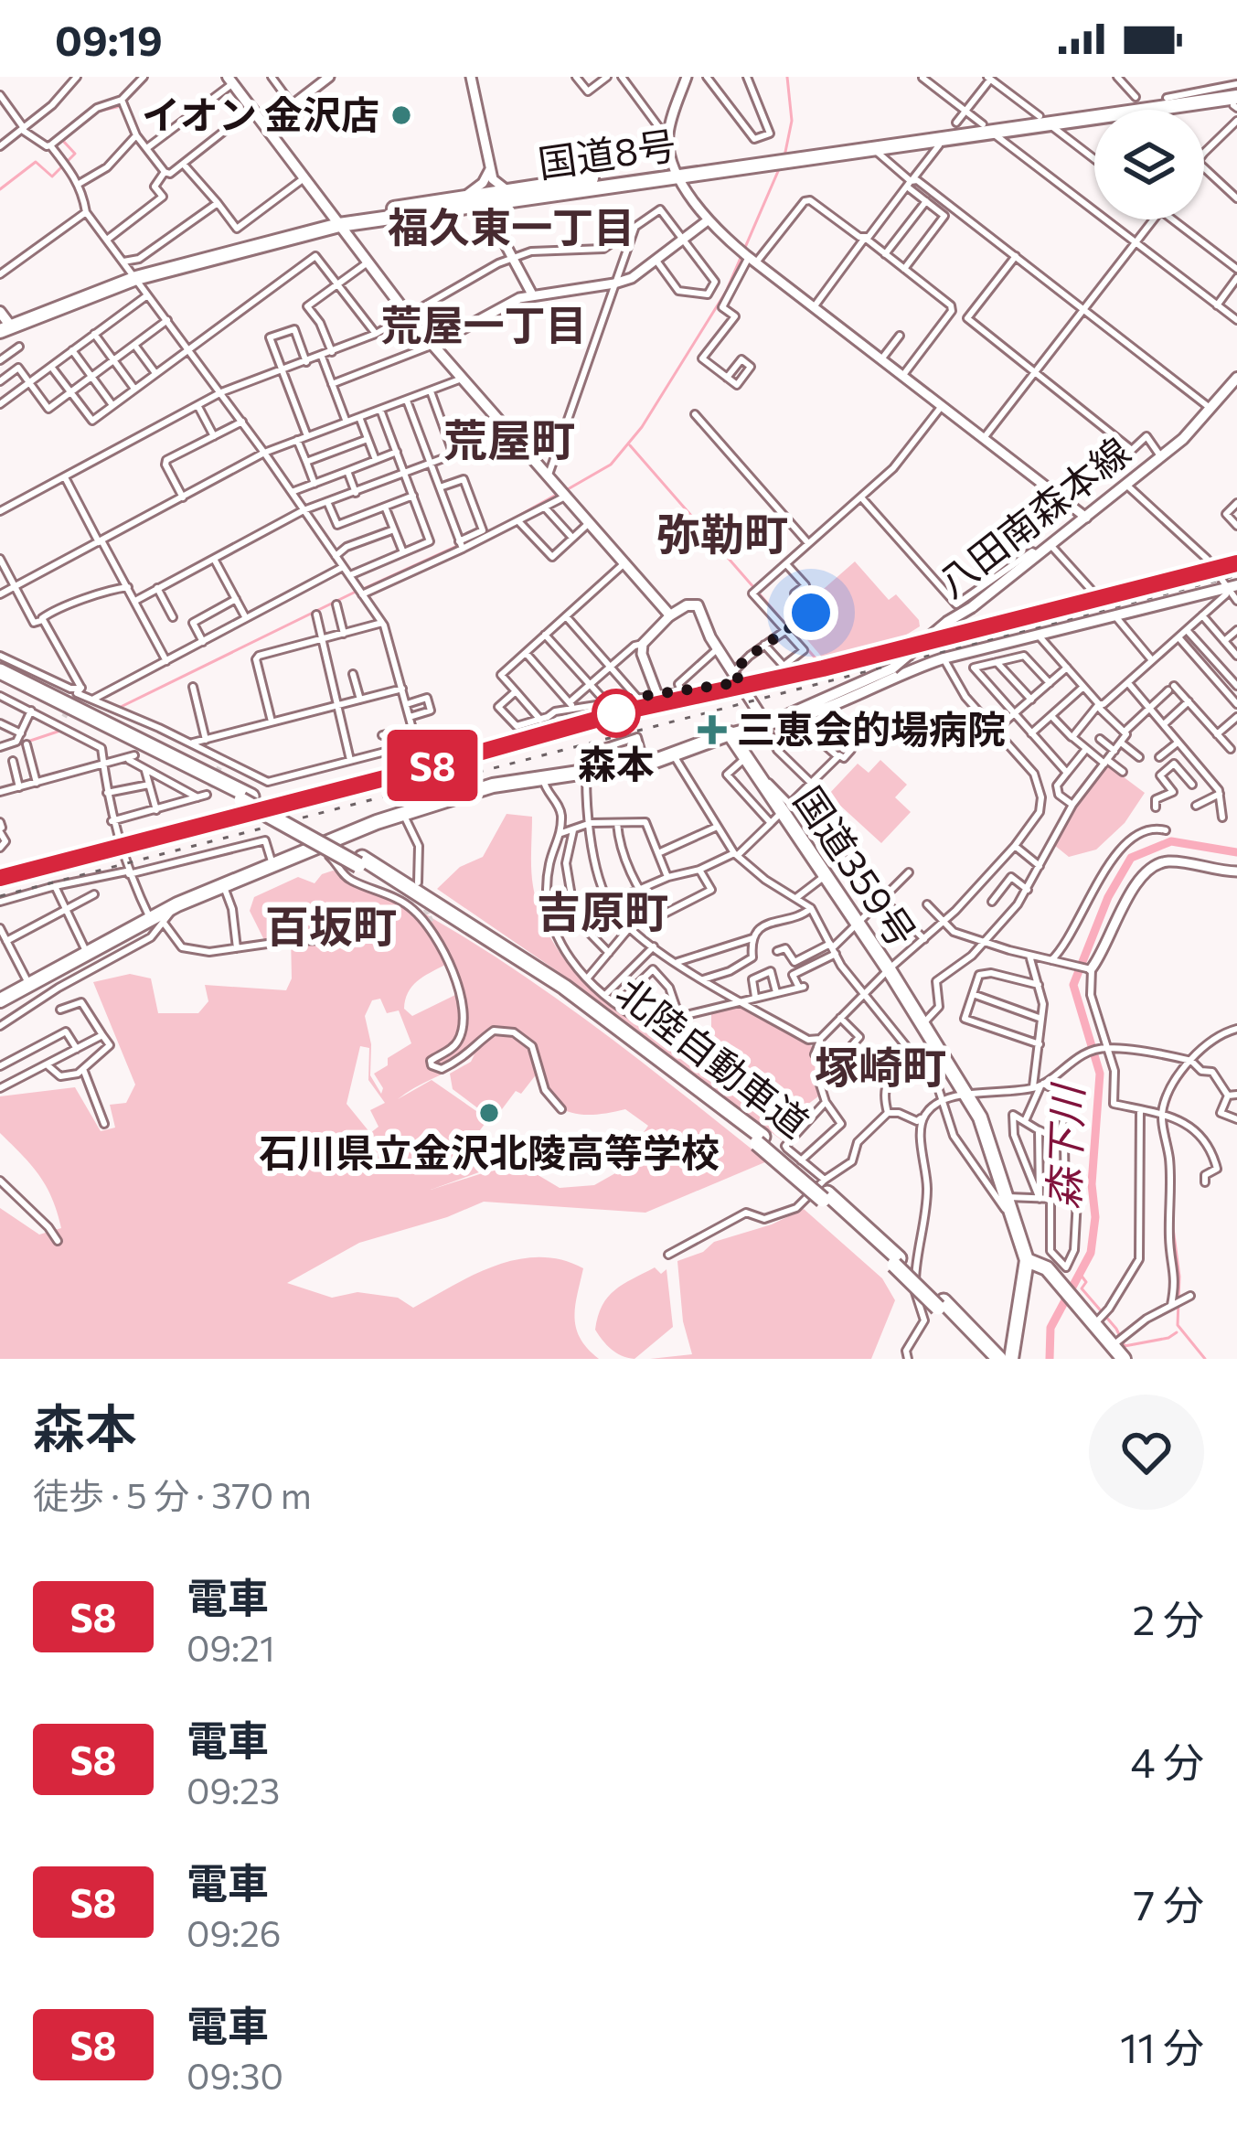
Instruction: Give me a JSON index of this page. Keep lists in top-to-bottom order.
{
  "streets": {
    "highway": ["国道8号", "国道359号", "北陸自動車道"],
    "main road": ["八田南森本線"]
  },
  "crossings": [
    ["八田南森本線", "国道359号"]
  ],
  "districts": [
    "福久東一丁目",
    "荒屋一丁目",
    "荒屋町",
    "弥勒町",
    "吉原町",
    "百坂町",
    "塚崎町"
  ],
  "water": ["森下川"],
  "places": {
    "other": ["イオン 金沢店", "森本", "石川県立金沢北陵高等学校"],
    "health": ["三恵会的場病院"]
  },
  "page": {
    "status": "09:19",
    "on_map": "S8",
    "heading": ["森本", "徒歩 · 5 分 · 370 m"],
    "list": [
      {
        "mark": "S8",
        "name": "電車",
        "note": "09:21",
        "value": "2 分"
      },
      {
        "mark": "S8",
        "name": "電車",
        "note": "09:23",
        "value": "4 分"
      },
      {
        "mark": "S8",
        "name": "電車",
        "note": "09:26",
        "value": "7 分"
      },
      {
        "mark": "S8",
        "name": "電車",
        "note": "09:30",
        "value": "11 分"
      }
    ]
  }
}
